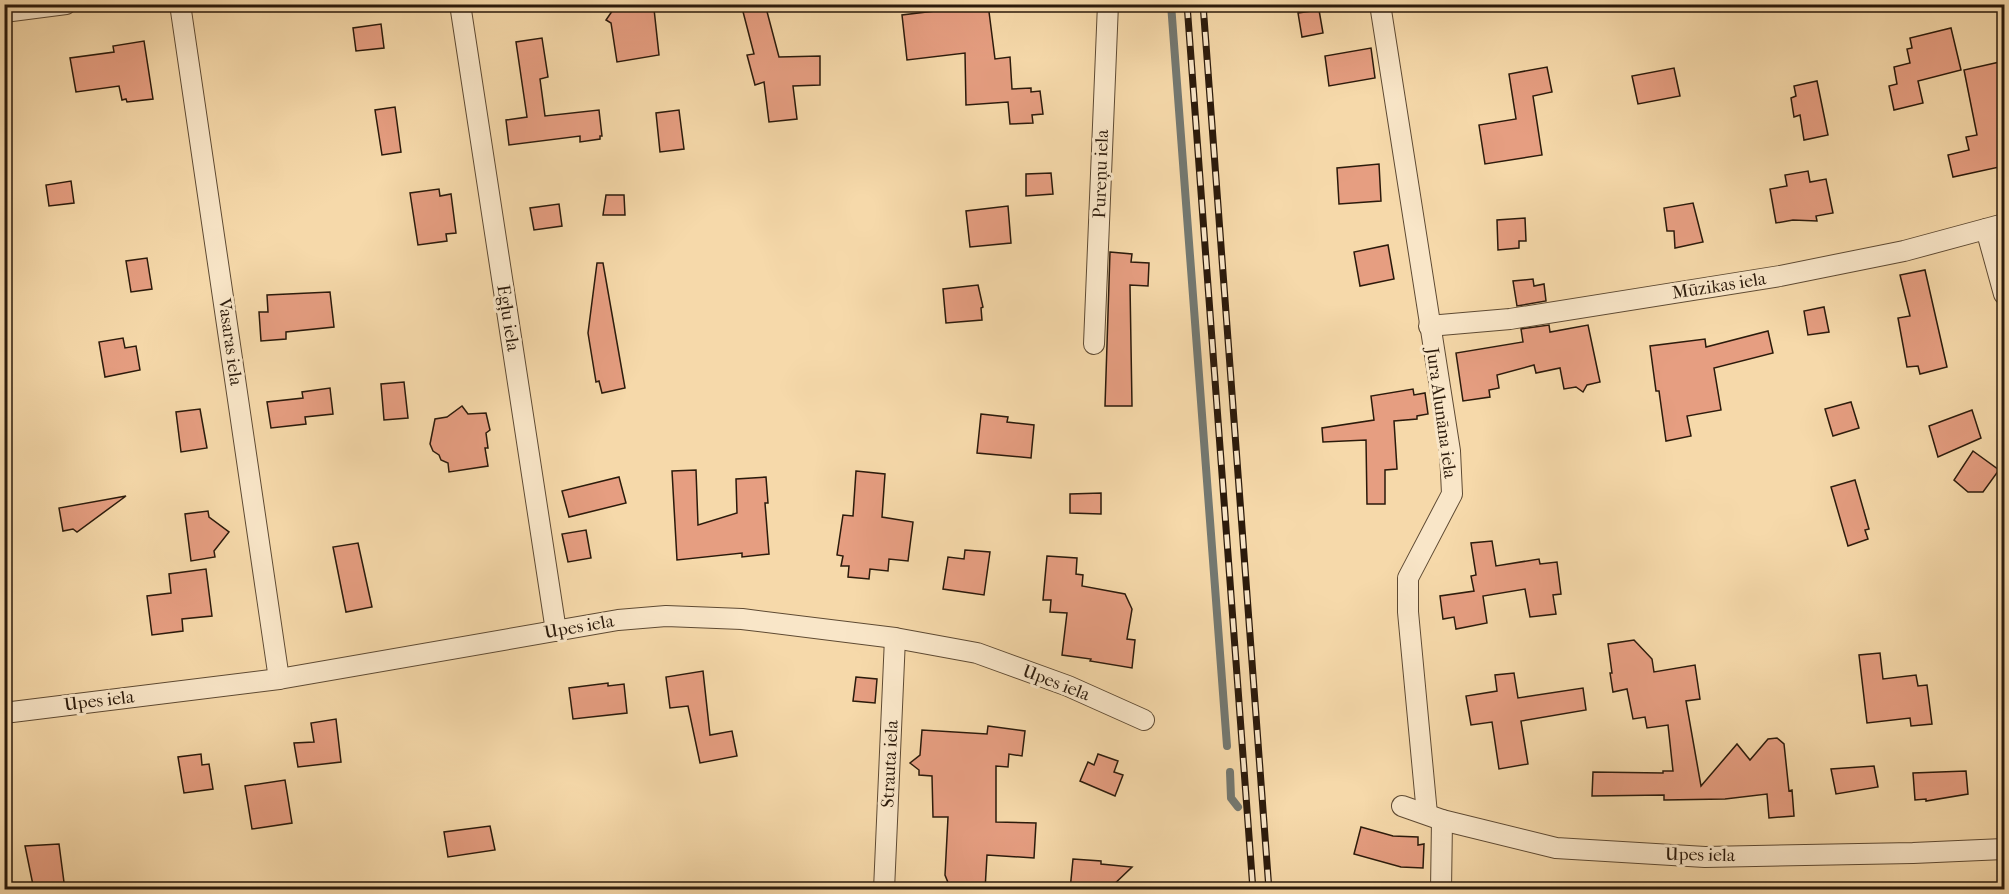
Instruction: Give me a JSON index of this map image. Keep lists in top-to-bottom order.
{
  "streets": {
    "street": [
      "Pureņu iela",
      "Mūzikas iela",
      "Egļu iela",
      "Vasaras iela",
      "Jura Alunāna iela",
      "Upes iela",
      "Strauta iela"
    ]
  },
  "crossings": [
    ["Mūzikas iela", "Jura Alunāna iela"],
    ["Egļu iela", "Upes iela"],
    ["Vasaras iela", "Upes iela"],
    ["Jura Alunāna iela", "Upes iela"],
    ["Upes iela", "Strauta iela"]
  ]
}
